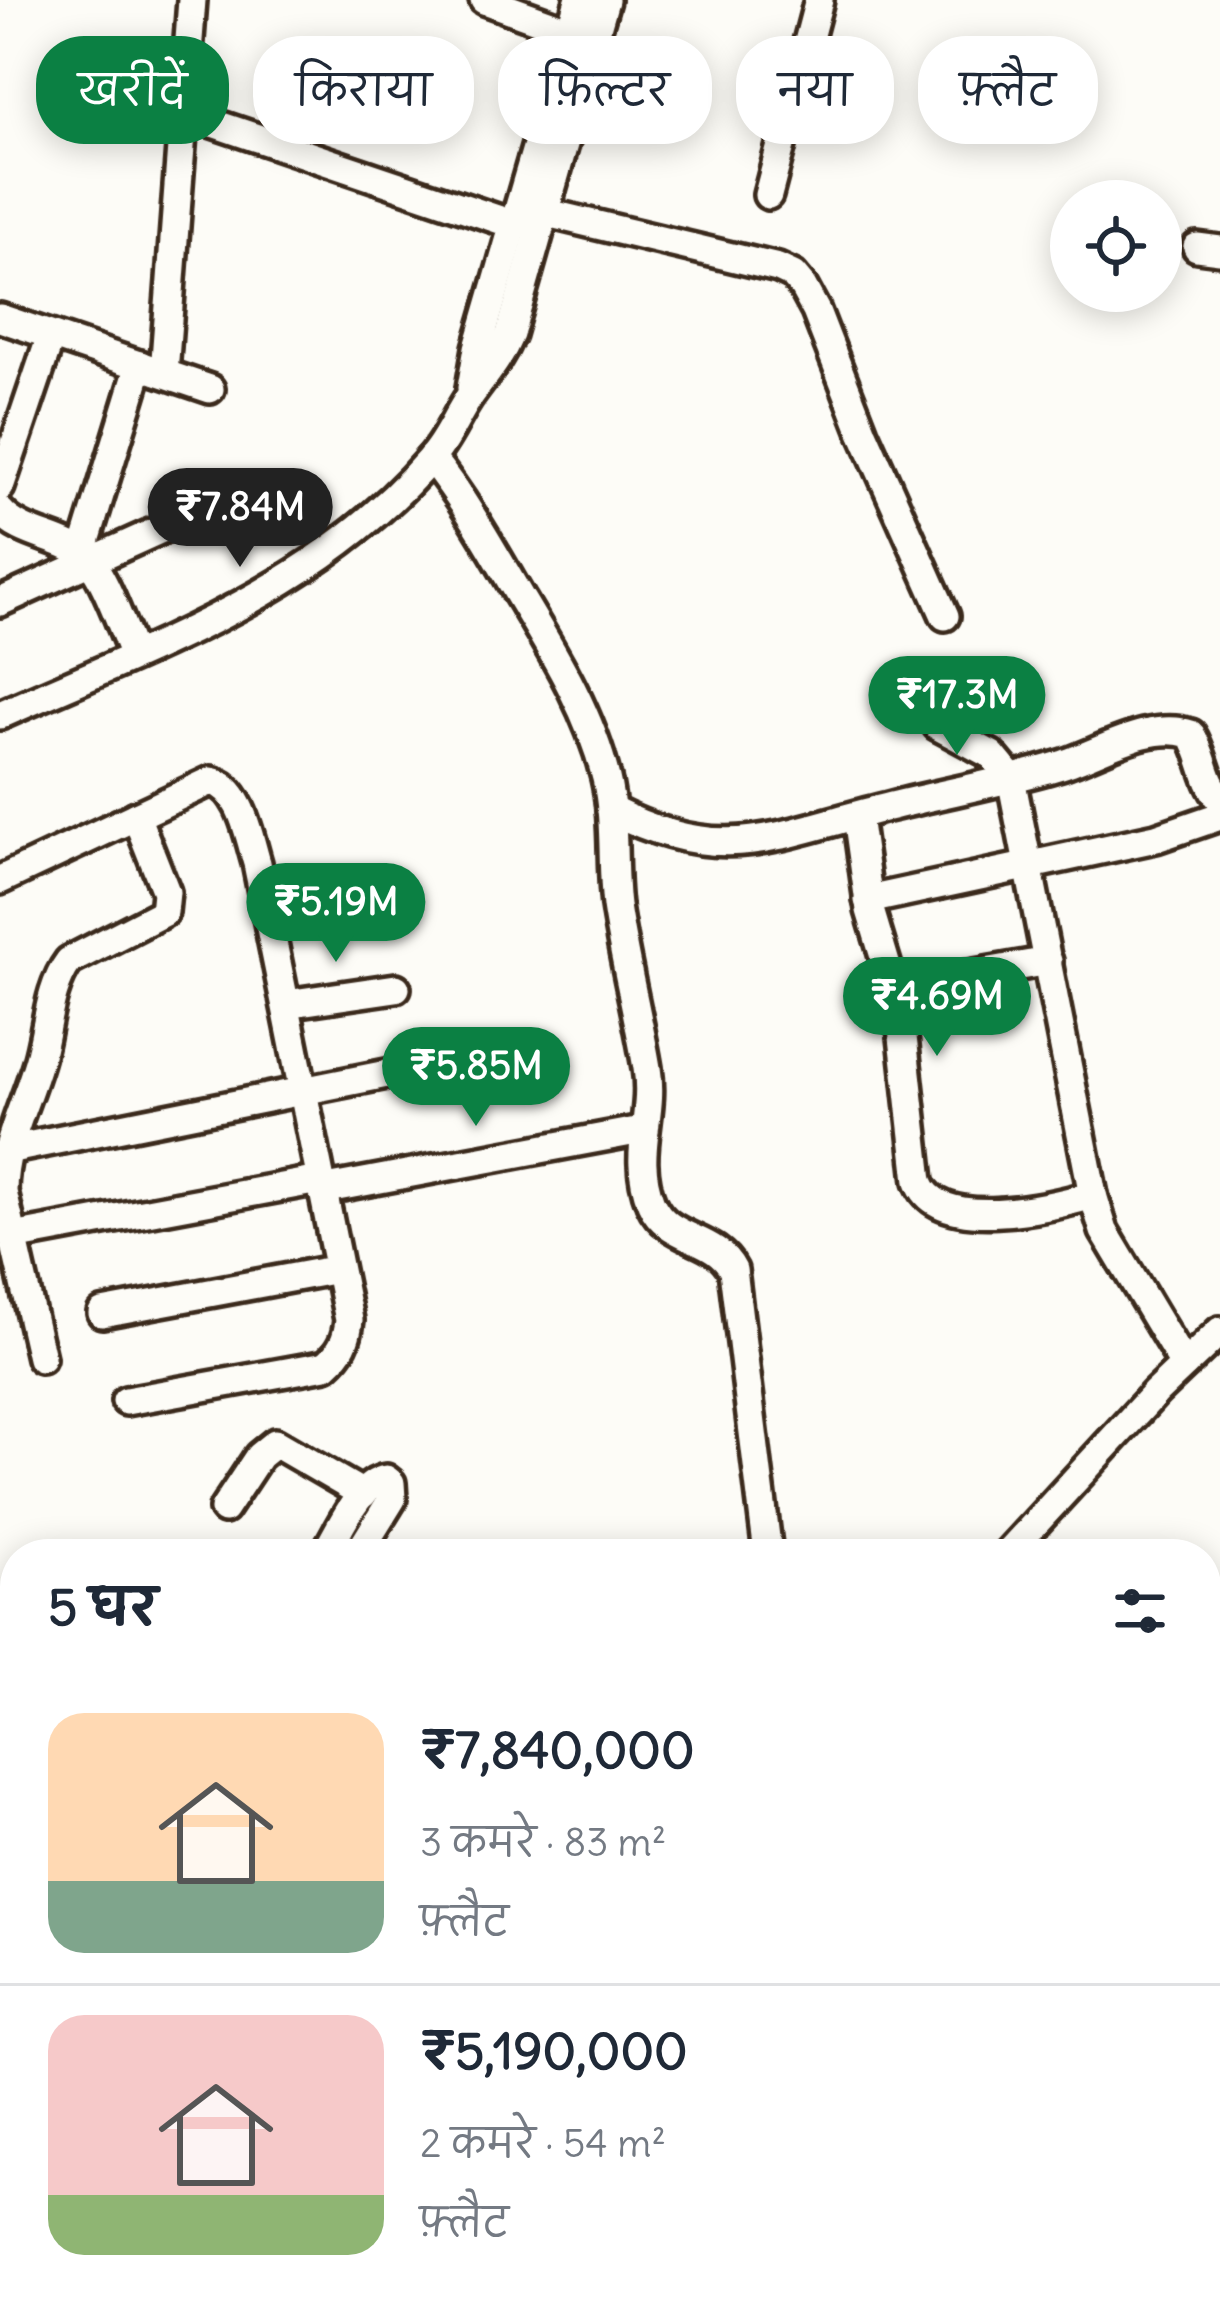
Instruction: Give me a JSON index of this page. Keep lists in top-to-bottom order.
{
  "page": {
    "chip": [
      "खरीदें",
      "किराया",
      "फ़िल्टर",
      "नया",
      "फ़्लैट"
    ],
    "price": [
      "₹7.84M",
      "₹17.3M",
      "₹5.19M",
      "₹4.69M",
      "₹5.85M"
    ],
    "heading": "5 घर",
    "list": [
      {
        "name": "₹7,840,000",
        "note": "3 कमरे · 83 m² · फ़्लैट"
      },
      {
        "name": "₹5,190,000",
        "note": "2 कमरे · 54 m² · फ़्लैट"
      }
    ]
  }
}
